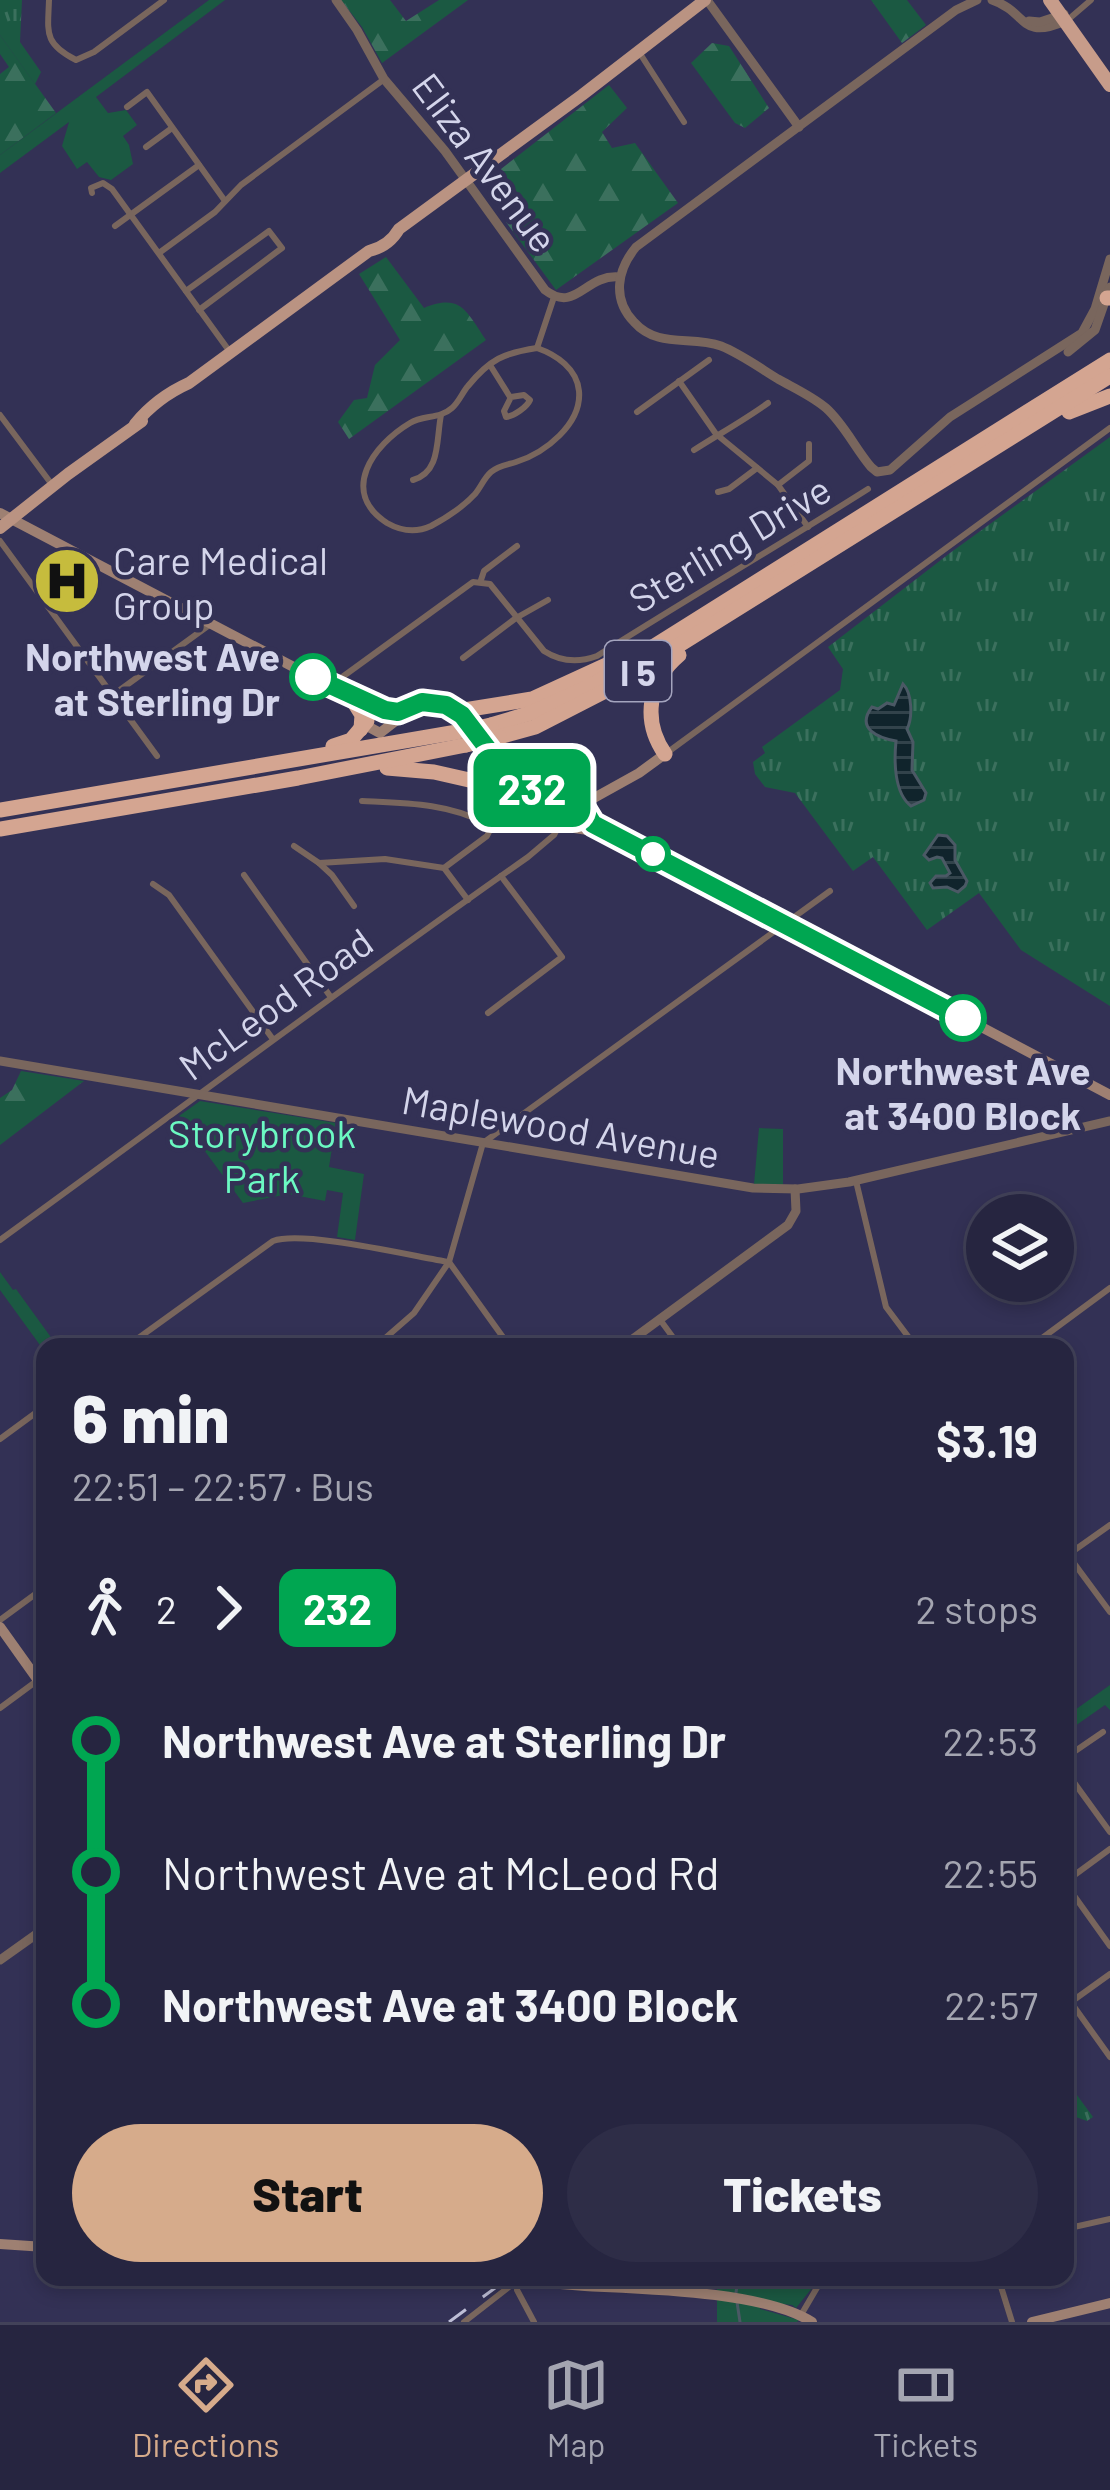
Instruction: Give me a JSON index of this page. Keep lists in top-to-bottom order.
{
  "streets": {
    "highway": ["I 5"],
    "main road": ["McLeod Road"],
    "street": ["Eliza Avenue", "Sterling Drive", "Maplewood Avenue"]
  },
  "crossings": [
    ["McLeod Road", "Maplewood Avenue"]
  ],
  "parks": ["Storybrook Park"],
  "places": {
    "hospital": ["Care Medical Group"],
    "other": ["Northwest Ave at Sterling Dr", "Northwest Ave at 3400 Block"]
  },
  "lines": ["bus line 232"],
  "page": {
    "on_map": "232",
    "heading": ["6 min", "22:51 – 22:57 · Bus", "$3.19"],
    "legs": ["2", "232", "2 stops"],
    "list": [
      {
        "name": "Northwest Ave at Sterling Dr",
        "value": "22:53"
      },
      {
        "name": "Northwest Ave at McLeod Rd",
        "value": "22:55"
      },
      {
        "name": "Northwest Ave at 3400 Block",
        "value": "22:57"
      }
    ],
    "buttons": ["Start", "Tickets"],
    "tabs": ["Directions", "Map", "Tickets"]
  }
}
